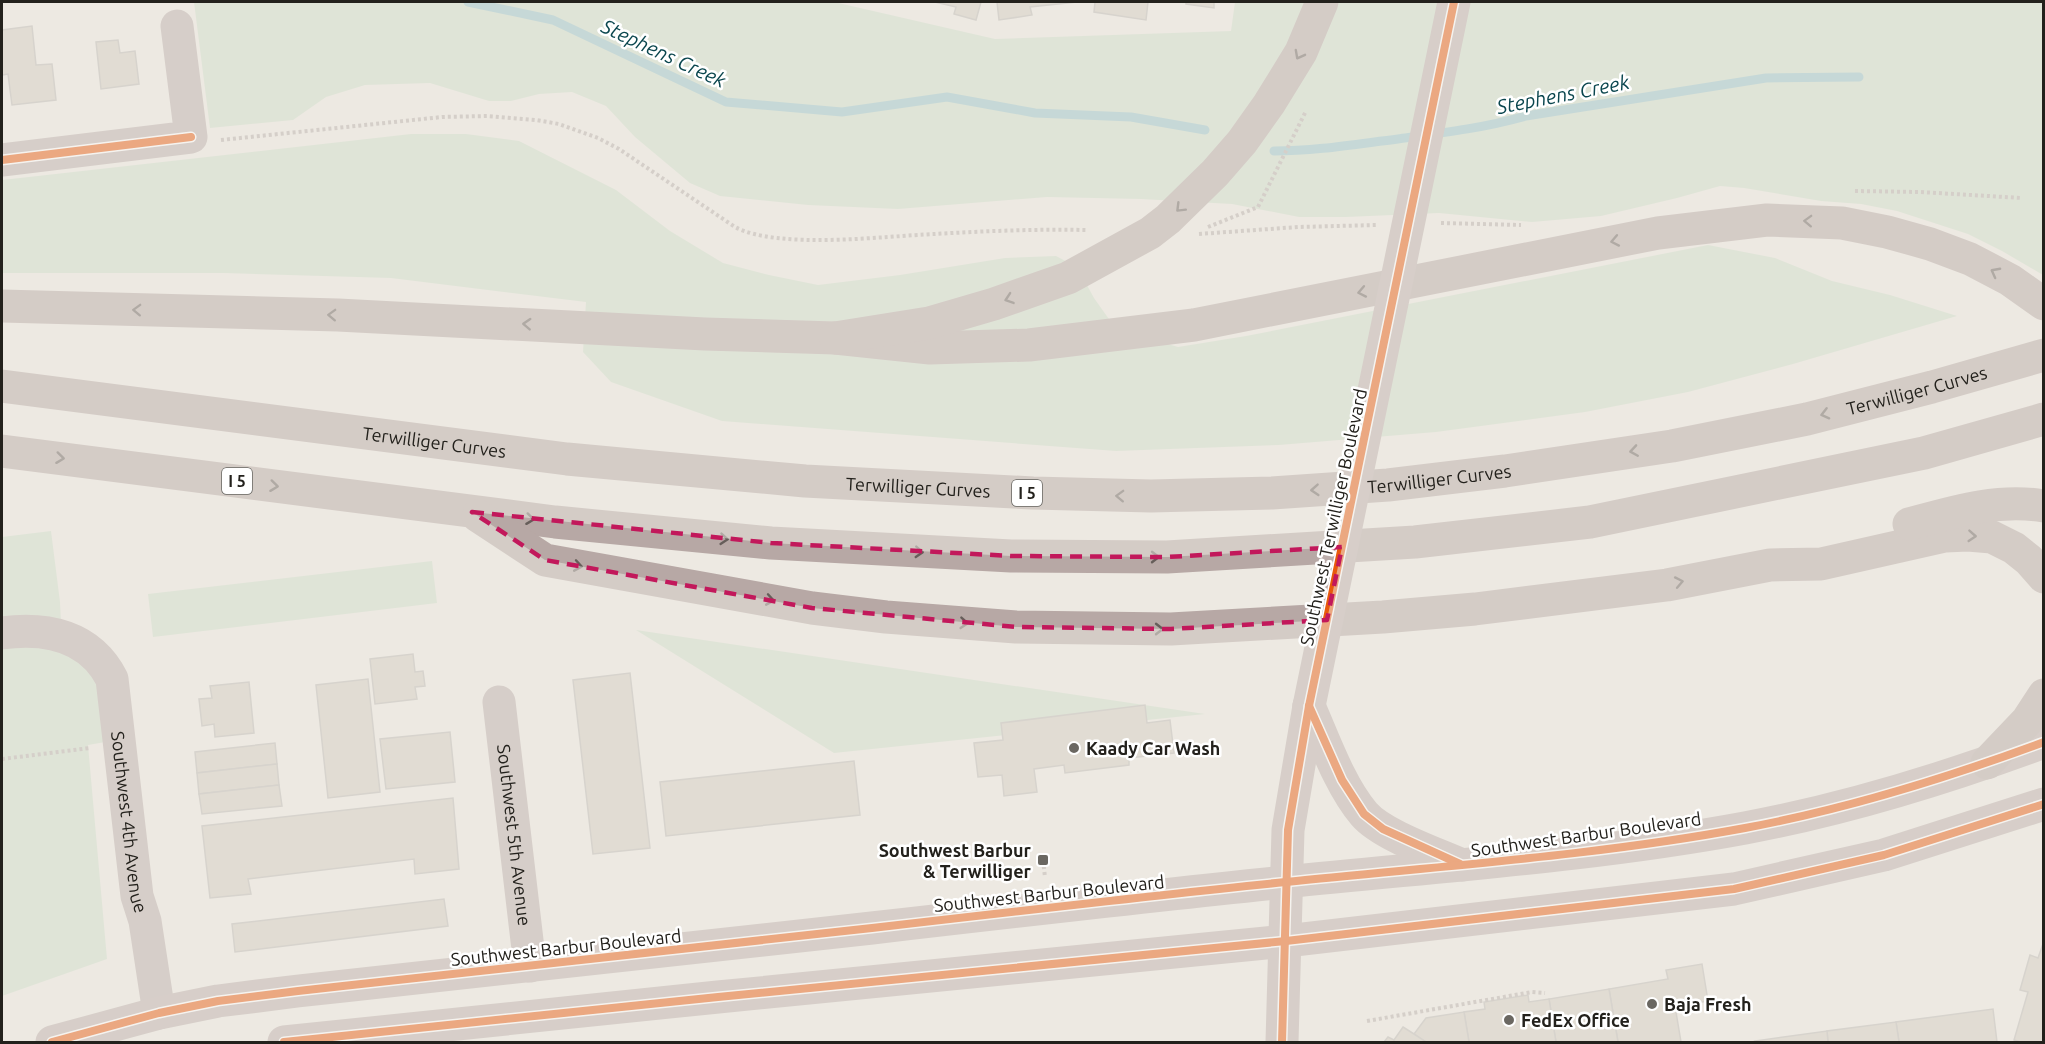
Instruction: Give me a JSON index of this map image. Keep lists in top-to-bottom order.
{
  "streets": {
    "highway": ["Terwilliger Curves", "I 5"],
    "main road": ["Southwest Terwilliger Boulevard", "Southwest Barbur Boulevard"],
    "street": ["Southwest 4th Avenue", "Southwest 5th Avenue"]
  },
  "crossings": [
    ["Southwest Terwilliger Boulevard", "Southwest Barbur Boulevard"],
    ["Southwest 4th Avenue", "Southwest Barbur Boulevard"],
    ["Southwest 5th Avenue", "Southwest Barbur Boulevard"]
  ],
  "water": ["Stephens Creek"],
  "places": {
    "other": ["Kaady Car Wash", "Baja Fresh", "FedEx Office"],
    "transit": ["Southwest Barbur & Terwilliger"]
  }
}
